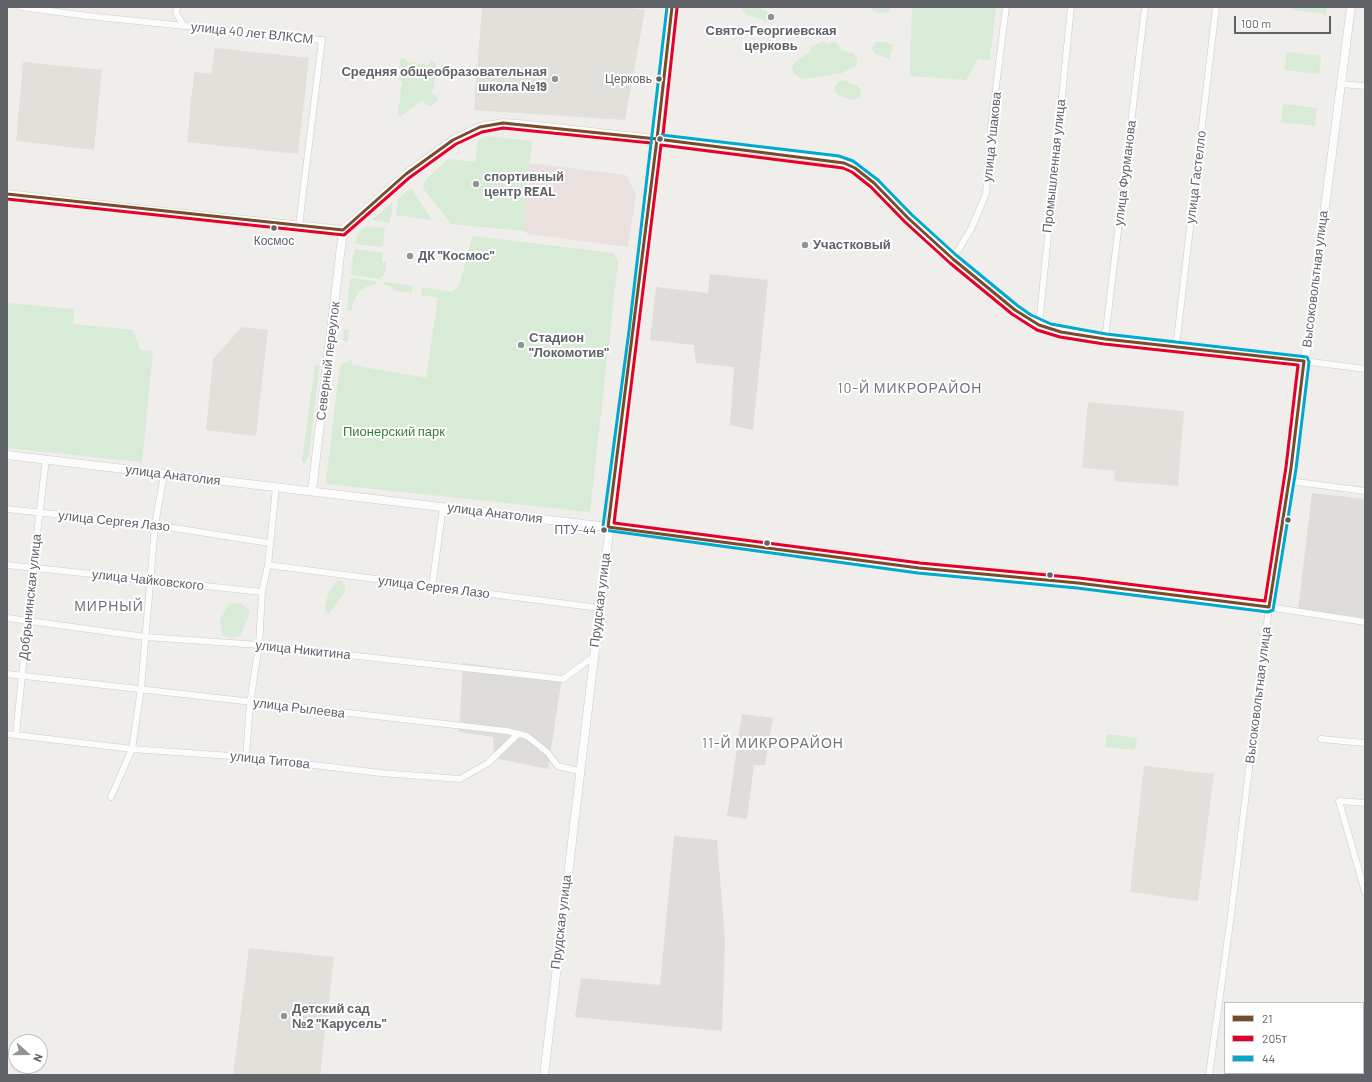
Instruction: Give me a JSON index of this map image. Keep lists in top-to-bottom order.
{
  "streets": {
    "street": [
      "улица 40 лет ВЛКСМ",
      "улица Ушакова",
      "Промышленная улица",
      "улица Фурманова",
      "улица Гастелло",
      "Высоковольтная улица",
      "Северный переулок",
      "улица Анатолия",
      "улица Сергея Лазо",
      "улица Чайковского",
      "Добрынинская улица",
      "Прудская улица",
      "улица Никитина",
      "улица Рылеева",
      "улица Титова"
    ]
  },
  "crossings": [
    ["Высоковольтная улица", "улица Анатолия"],
    ["Северный переулок", "улица Анатолия"],
    ["улица Анатолия", "Добрынинская улица"],
    ["улица Анатолия", "Прудская улица"],
    ["улица Сергея Лазо", "Добрынинская улица"],
    ["улица Сергея Лазо", "Прудская улица"],
    ["улица Чайковского", "Добрынинская улица"],
    ["Добрынинская улица", "улица Никитина"],
    ["Добрынинская улица", "улица Рылеева"],
    ["Добрынинская улица", "улица Титова"],
    ["Прудская улица", "улица Никитина"],
    ["Прудская улица", "улица Рылеева"],
    ["улица Рылеева", "улица Титова"]
  ],
  "districts": ["10-Й МИКРОРАЙОН", "МИРНЫЙ", "11-Й МИКРОРАЙОН"],
  "parks": ["Пионерский парк"],
  "places": [
    "Свято-Георгиевская церковь",
    "Средняя общеобразовательная школа №19",
    "Церковь",
    "спортивный центр REAL",
    "Космос",
    "Участковый",
    "ДК \"Космос\"",
    "Стадион \"Локомотив\"",
    "ПТУ-44",
    "Детский сад №2 \"Карусель\""
  ],
  "lines": ["transit line 21", "transit line 44", "transit line 205т"],
  "legend": ["21", "205т", "44"],
  "scale_bar": "100 m",
  "north": "right"
}
